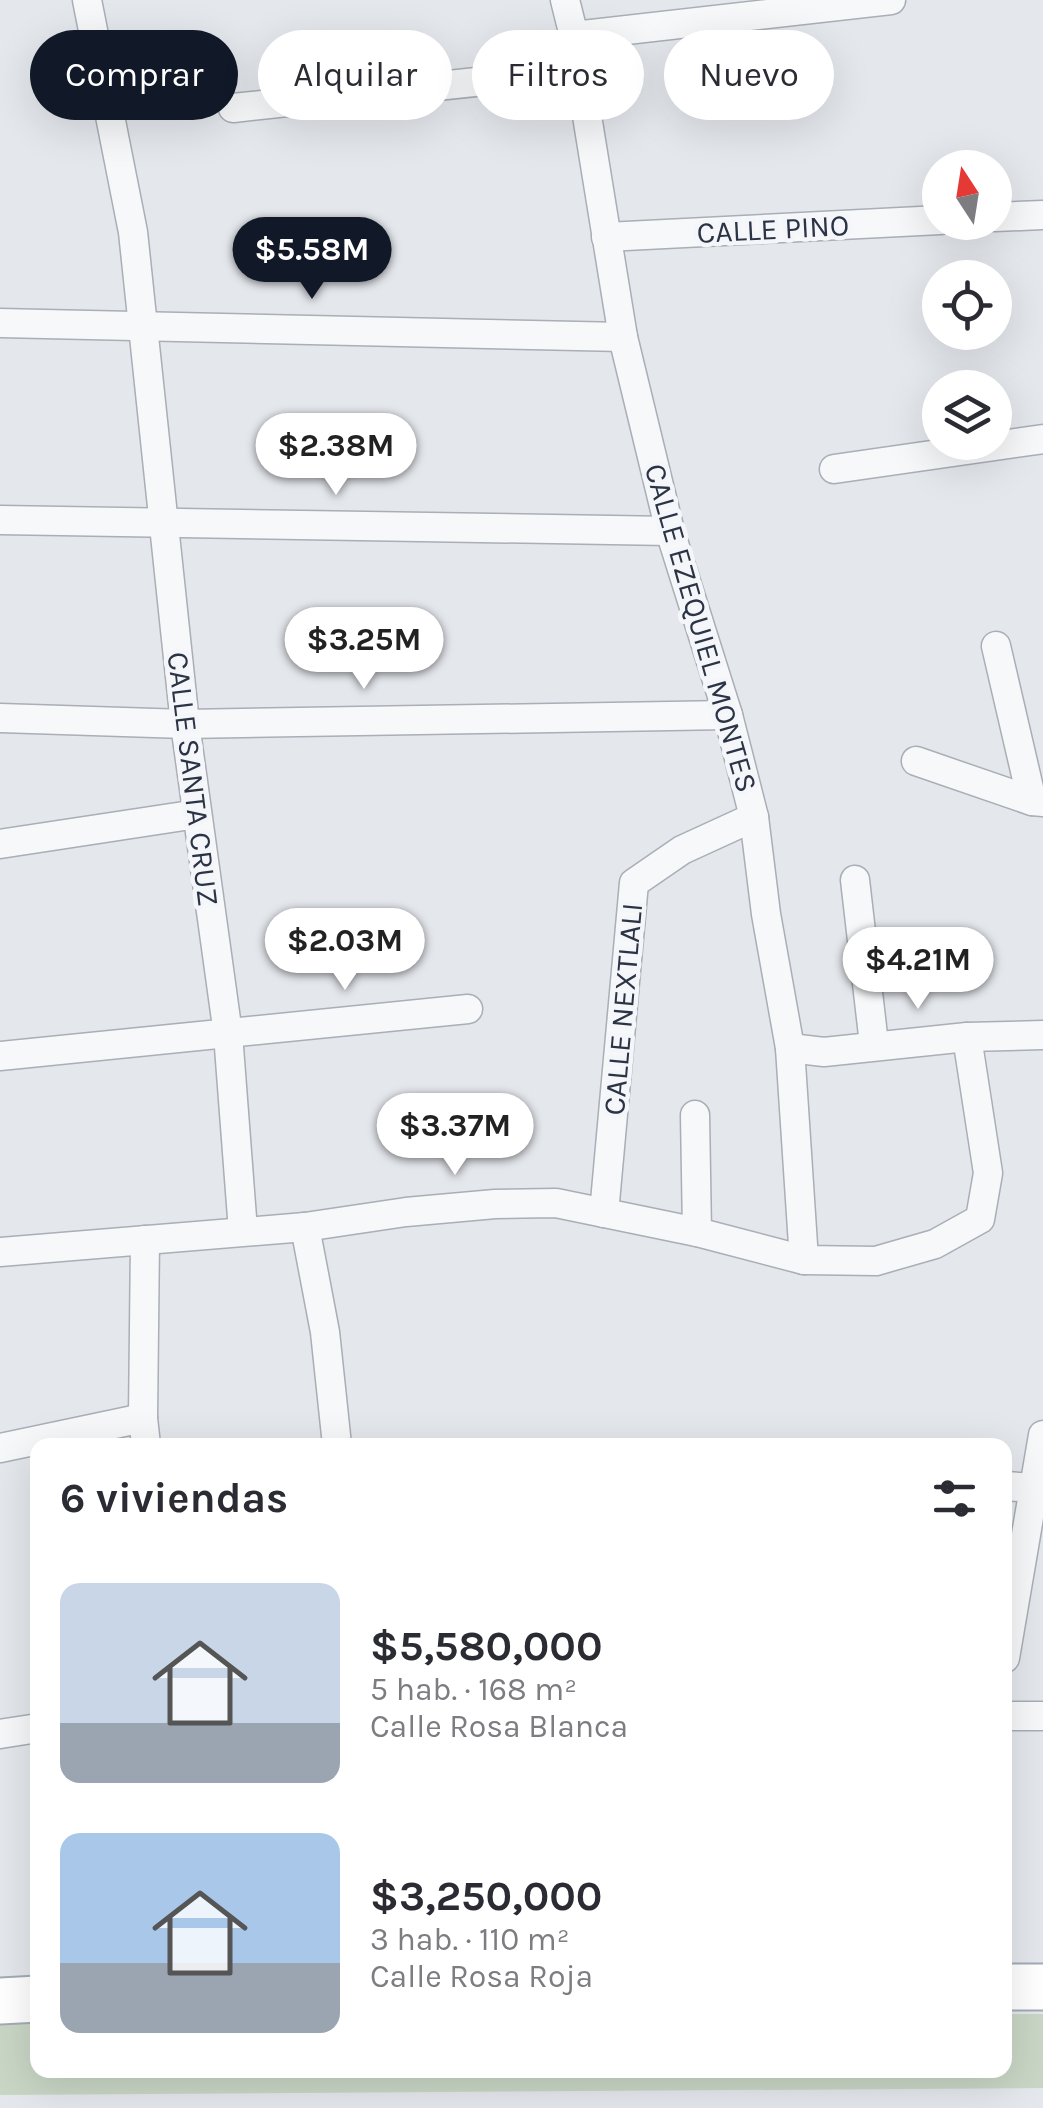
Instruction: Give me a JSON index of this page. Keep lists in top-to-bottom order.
{
  "streets": {
    "street": [
      "CALLE PINO",
      "CALLE EZEQUIEL MONTES",
      "CALLE SANTA CRUZ",
      "CALLE NEXTLALI"
    ]
  },
  "crossings": [
    ["CALLE PINO", "CALLE EZEQUIEL MONTES"],
    ["CALLE EZEQUIEL MONTES", "CALLE NEXTLALI"]
  ],
  "north": "top",
  "page": {
    "chip": [
      "Comprar",
      "Alquilar",
      "Filtros",
      "Nuevo"
    ],
    "price": [
      "$5.58M",
      "$2.38M",
      "$3.25M",
      "$2.03M",
      "$4.21M",
      "$3.37M"
    ],
    "heading": "6 viviendas",
    "list": [
      {
        "name": "$5,580,000",
        "note": "5 hab. · 168 m² · Calle Rosa Blanca"
      },
      {
        "name": "$3,250,000",
        "note": "3 hab. · 110 m² · Calle Rosa Roja"
      }
    ]
  }
}
